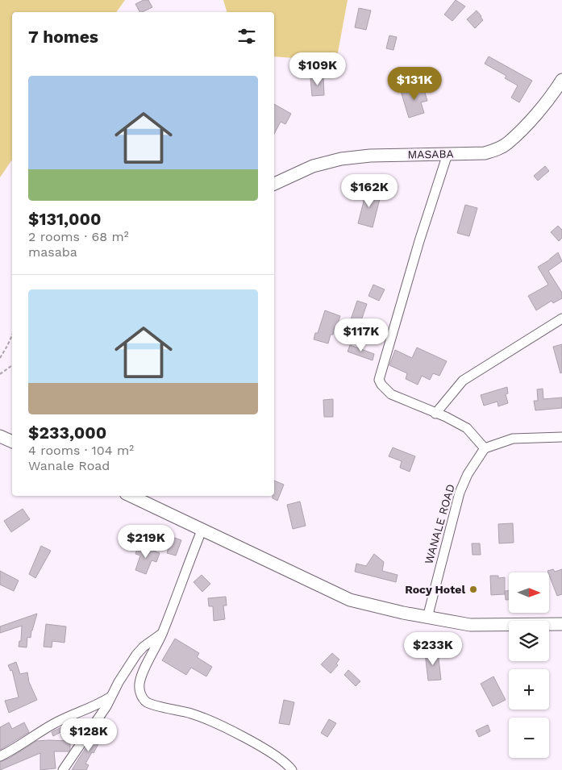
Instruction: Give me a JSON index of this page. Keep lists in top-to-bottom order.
{
  "streets": {
    "street": ["MASABA", "WANALE ROAD"]
  },
  "places": ["Rocy Hotel"],
  "north": "right",
  "page": {
    "heading": "7 homes",
    "price": [
      "$109K",
      "$131K",
      "$162K",
      "$117K",
      "$219K",
      "$233K",
      "$128K"
    ],
    "list": [
      {
        "name": "$131,000",
        "note": "2 rooms · 68 m² · masaba"
      },
      {
        "name": "$233,000",
        "note": "4 rooms · 104 m² · Wanale Road"
      }
    ],
    "map_buttons": ["+", "−"]
  }
}
